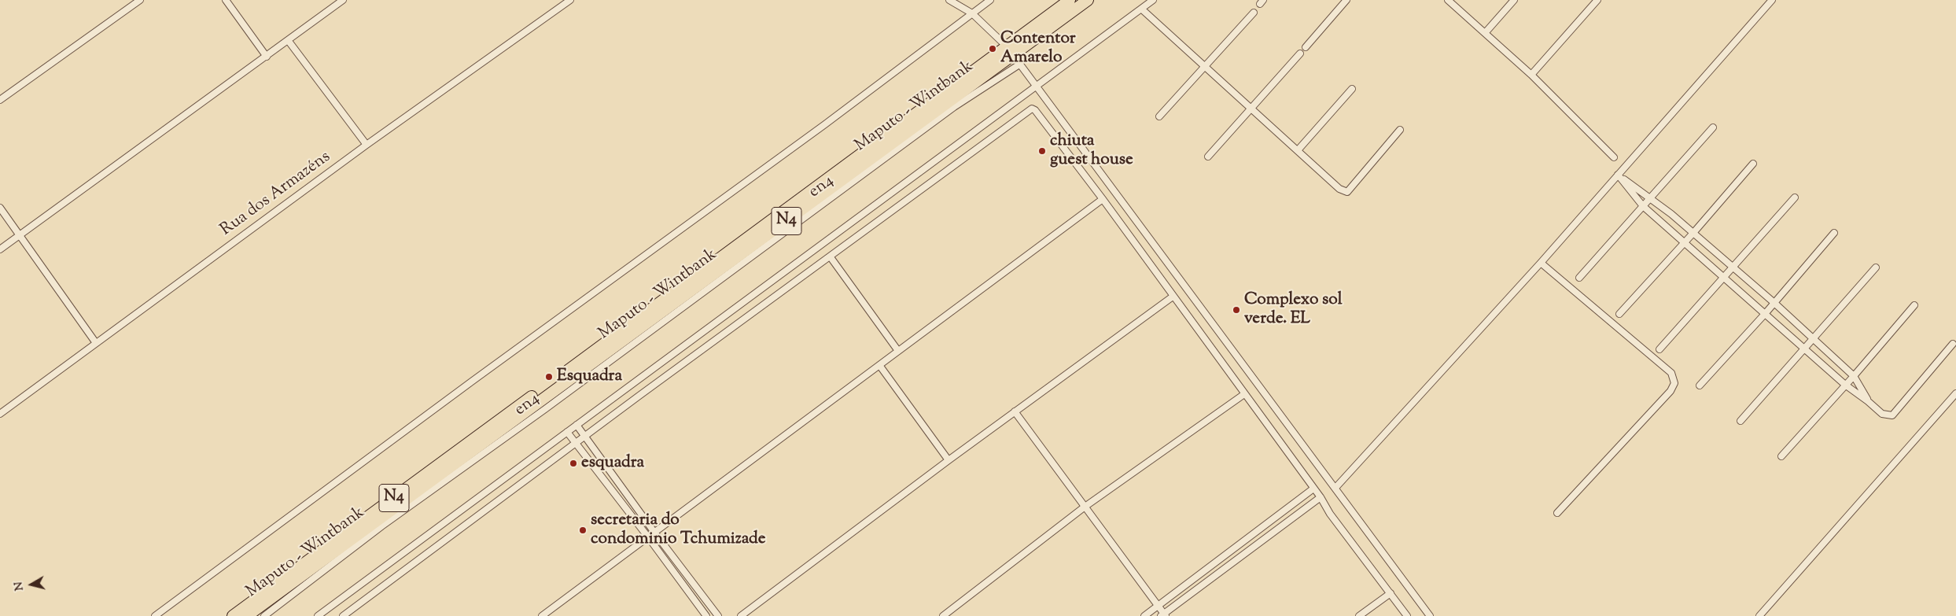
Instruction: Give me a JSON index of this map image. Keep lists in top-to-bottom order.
{
  "streets": {
    "highway": ["Maputo - Wintbank", "N4"],
    "street": ["en4", "Rua dos Armazéns"]
  },
  "places": [
    "Contentor Amarelo",
    "chiuta guest house",
    "Complexo sol verde. EL",
    "Esquadra",
    "esquadra",
    "secretaria do condominio Tchumizade"
  ],
  "north": "left"
}
